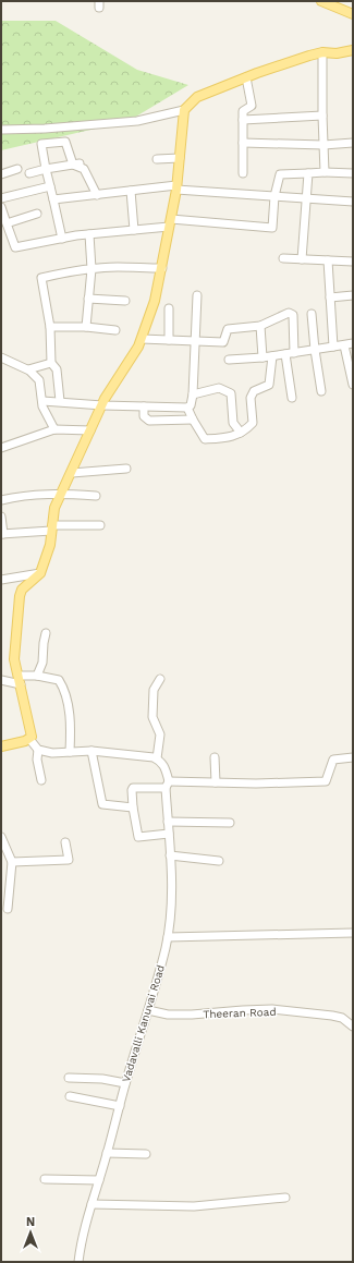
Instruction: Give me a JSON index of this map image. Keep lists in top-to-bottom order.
{
  "streets": {
    "street": ["Theeran Road", "Vadavalli Kanuvai Road"]
  },
  "crossings": [
    ["Theeran Road", "Vadavalli Kanuvai Road"]
  ],
  "north": "top"
}
